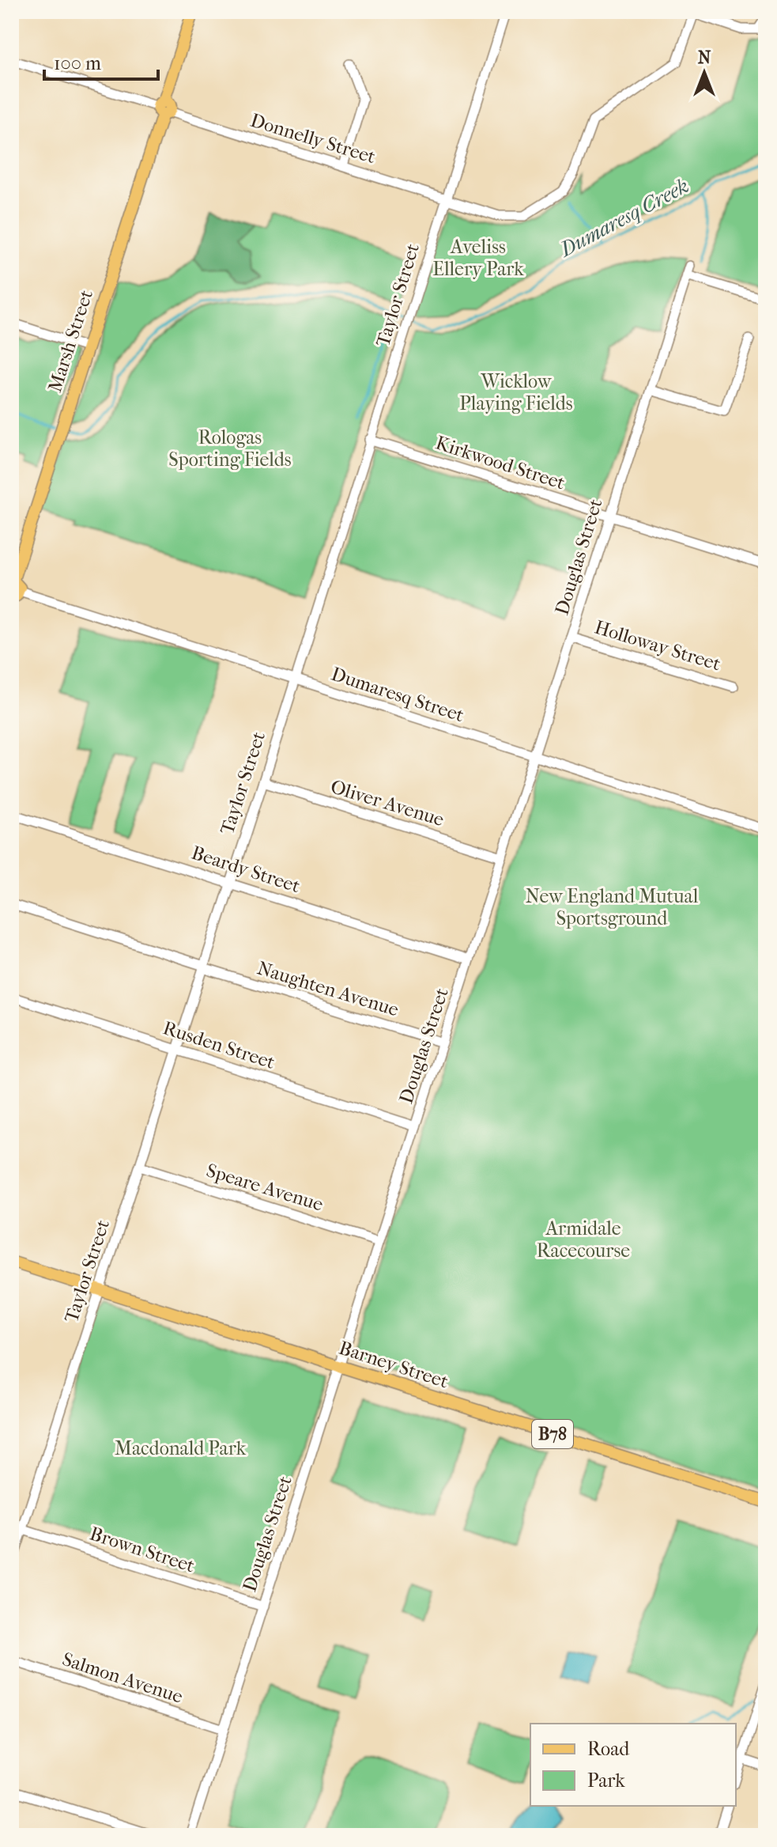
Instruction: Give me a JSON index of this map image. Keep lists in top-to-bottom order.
{
  "streets": {
    "main road": ["Marsh Street", "Barney Street", "B78"],
    "street": [
      "Donnelly Street",
      "Taylor Street",
      "Kirkwood Street",
      "Douglas Street",
      "Holloway Street",
      "Dumaresq Street",
      "Oliver Avenue",
      "Beardy Street",
      "Naughten Avenue",
      "Rusden Street",
      "Speare Avenue",
      "Brown Street",
      "Salmon Avenue"
    ]
  },
  "crossings": [
    ["Donnelly Street", "Taylor Street"],
    ["Donnelly Street", "Marsh Street"],
    ["Taylor Street", "Kirkwood Street"],
    ["Taylor Street", "Dumaresq Street"],
    ["Taylor Street", "Oliver Avenue"],
    ["Taylor Street", "Beardy Street"],
    ["Taylor Street", "Naughten Avenue"],
    ["Taylor Street", "Rusden Street"],
    ["Taylor Street", "Speare Avenue"],
    ["Taylor Street", "Barney Street"],
    ["Taylor Street", "Brown Street"],
    ["Kirkwood Street", "Douglas Street"],
    ["Douglas Street", "Holloway Street"],
    ["Douglas Street", "Dumaresq Street"],
    ["Douglas Street", "Oliver Avenue"],
    ["Douglas Street", "Beardy Street"],
    ["Douglas Street", "Naughten Avenue"],
    ["Douglas Street", "Rusden Street"],
    ["Douglas Street", "Speare Avenue"],
    ["Douglas Street", "Barney Street"],
    ["Douglas Street", "Brown Street"],
    ["Douglas Street", "Salmon Avenue"]
  ],
  "water": ["Dumaresq Creek"],
  "parks": [
    "Aveliss Ellery Park",
    "Wicklow Playing Fields",
    "Rologas Sporting Fields",
    "New England Mutual Sportsground",
    "Armidale Racecourse",
    "Macdonald Park"
  ],
  "legend": ["Road", "Park"],
  "scale_bar": "100 m",
  "north": "top"
}
